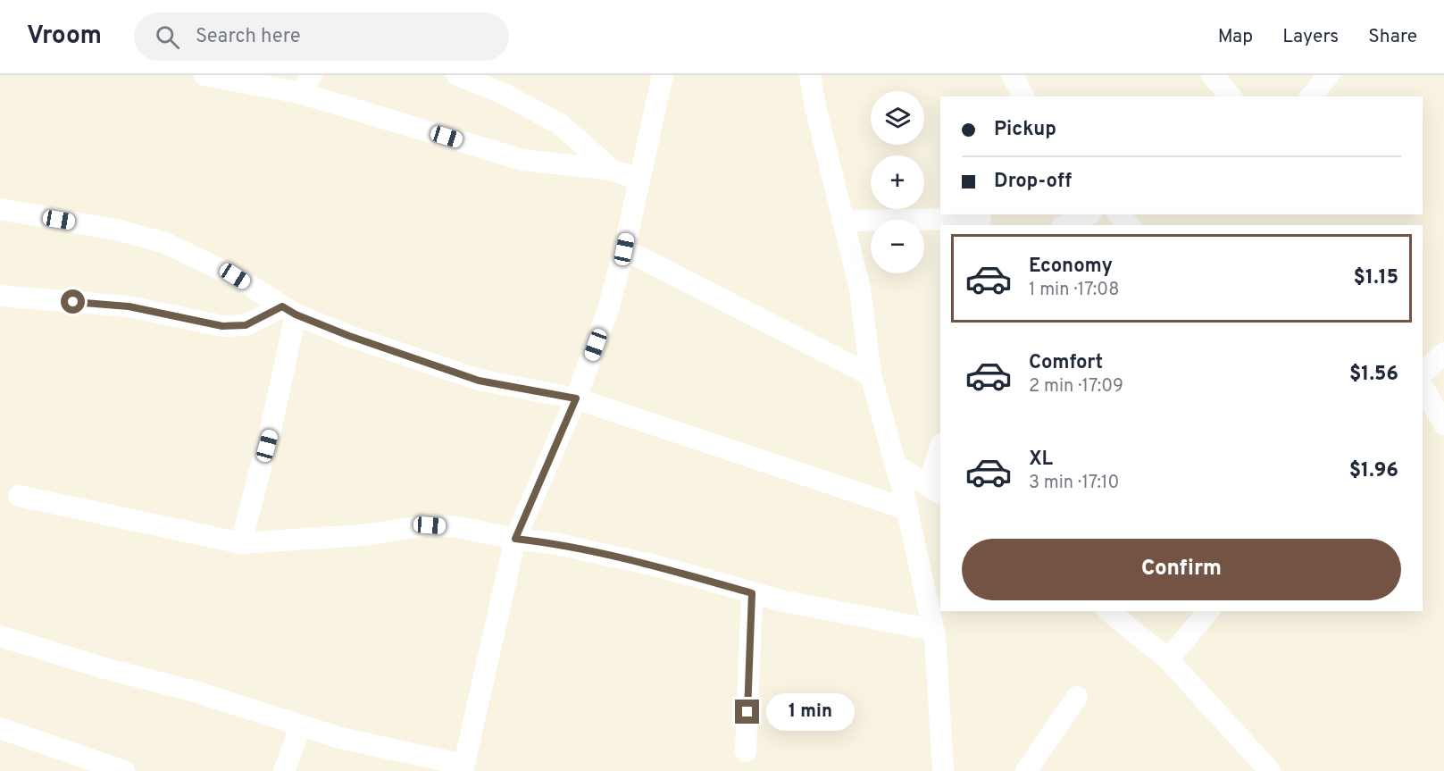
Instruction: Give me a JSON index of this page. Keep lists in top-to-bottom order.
{
  "page": {
    "header": "Vroom",
    "search": "Search here",
    "nav": ["Map", "Layers", "Share"],
    "map_buttons": ["+", "−"],
    "banner": ["Pickup", "Drop-off"],
    "list": [
      {
        "name": "Economy",
        "note": "1 min · 17:08",
        "value": "$1.15"
      },
      {
        "name": "Comfort",
        "note": "2 min · 17:09",
        "value": "$1.56"
      },
      {
        "name": "XL",
        "note": "3 min · 17:10",
        "value": "$1.96"
      }
    ],
    "buttons": "Confirm",
    "bubble": "1 min"
  }
}
